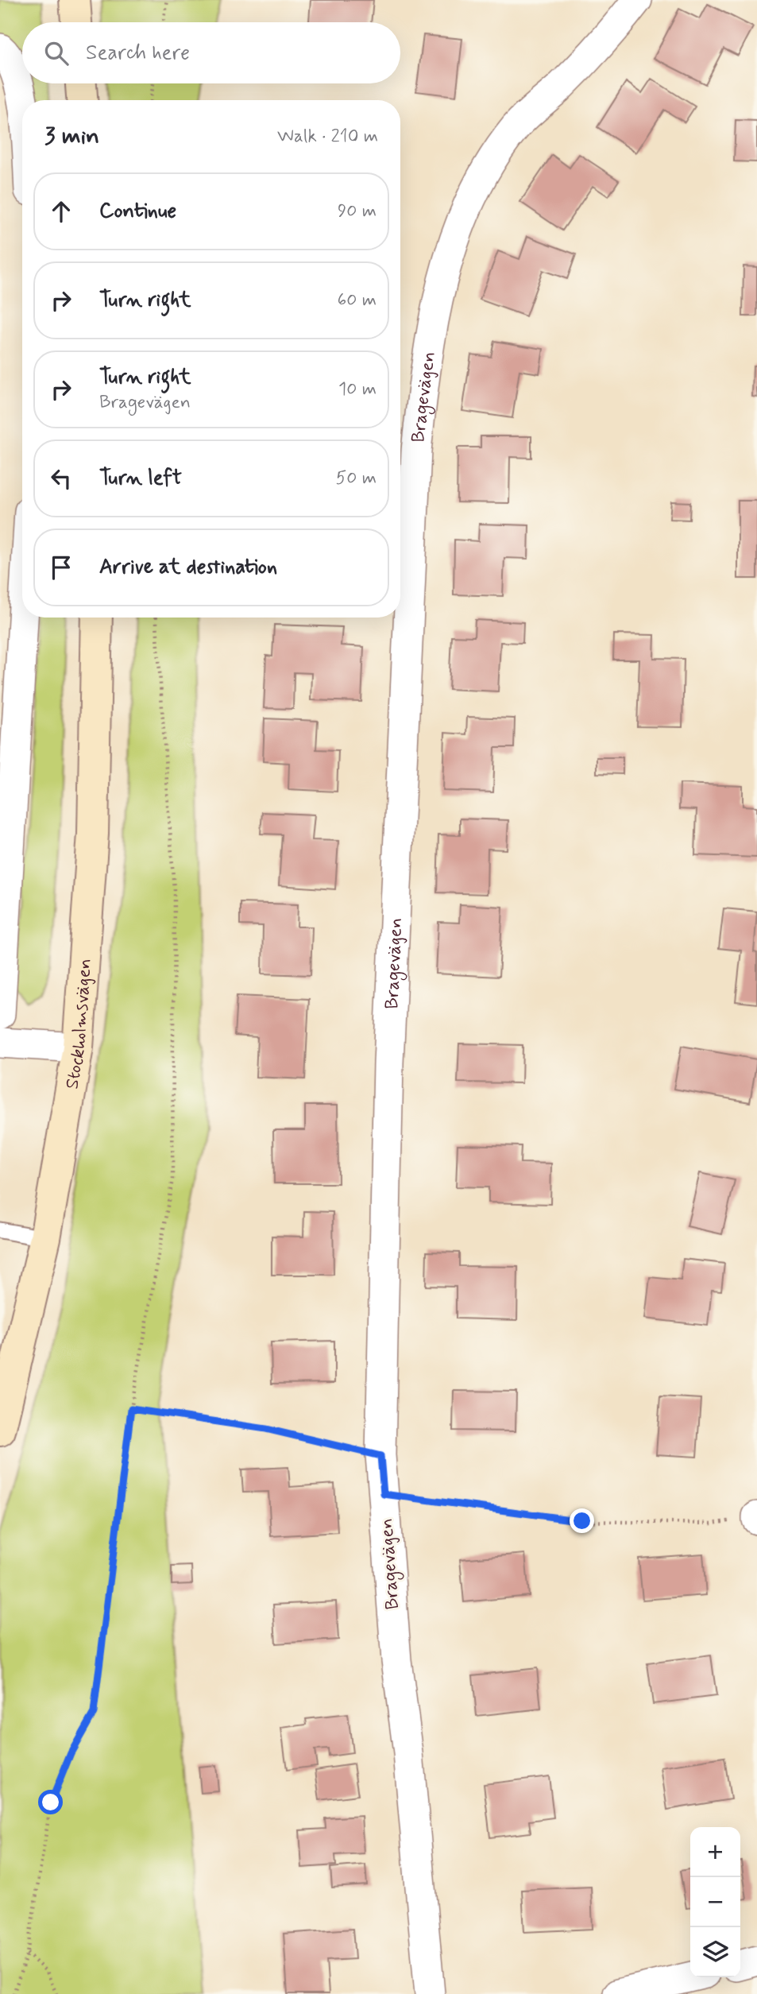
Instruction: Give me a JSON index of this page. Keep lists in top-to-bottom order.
{
  "streets": {
    "main road": ["Stockholmsvägen"],
    "street": ["Bragevägen"]
  },
  "page": {
    "search": "Search here",
    "heading": ["3 min", "Walk · 210 m"],
    "list": [
      ["Continue", "90 m"],
      ["Turn right", "60 m"],
      ["Turn right", "Bragevägen", "10 m"],
      ["Turn left", "50 m"],
      "Arrive at destination"
    ],
    "map_buttons": ["+", "−"]
  }
}
